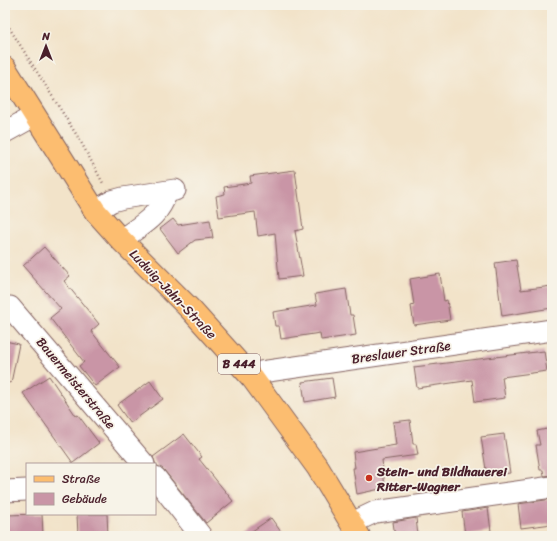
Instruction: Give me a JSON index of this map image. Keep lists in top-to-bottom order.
{
  "streets": {
    "main road": ["Ludwig-Jahn-Straße", "B 444"],
    "street": ["Breslauer Straße", "Bauermeisterstraße"]
  },
  "crossings": [
    ["Ludwig-Jahn-Straße", "Breslauer Straße"]
  ],
  "places": ["Stein- und Bildhauerei Ritter-Wagner"],
  "legend": ["Straße", "Gebäude"],
  "north": "top"
}
